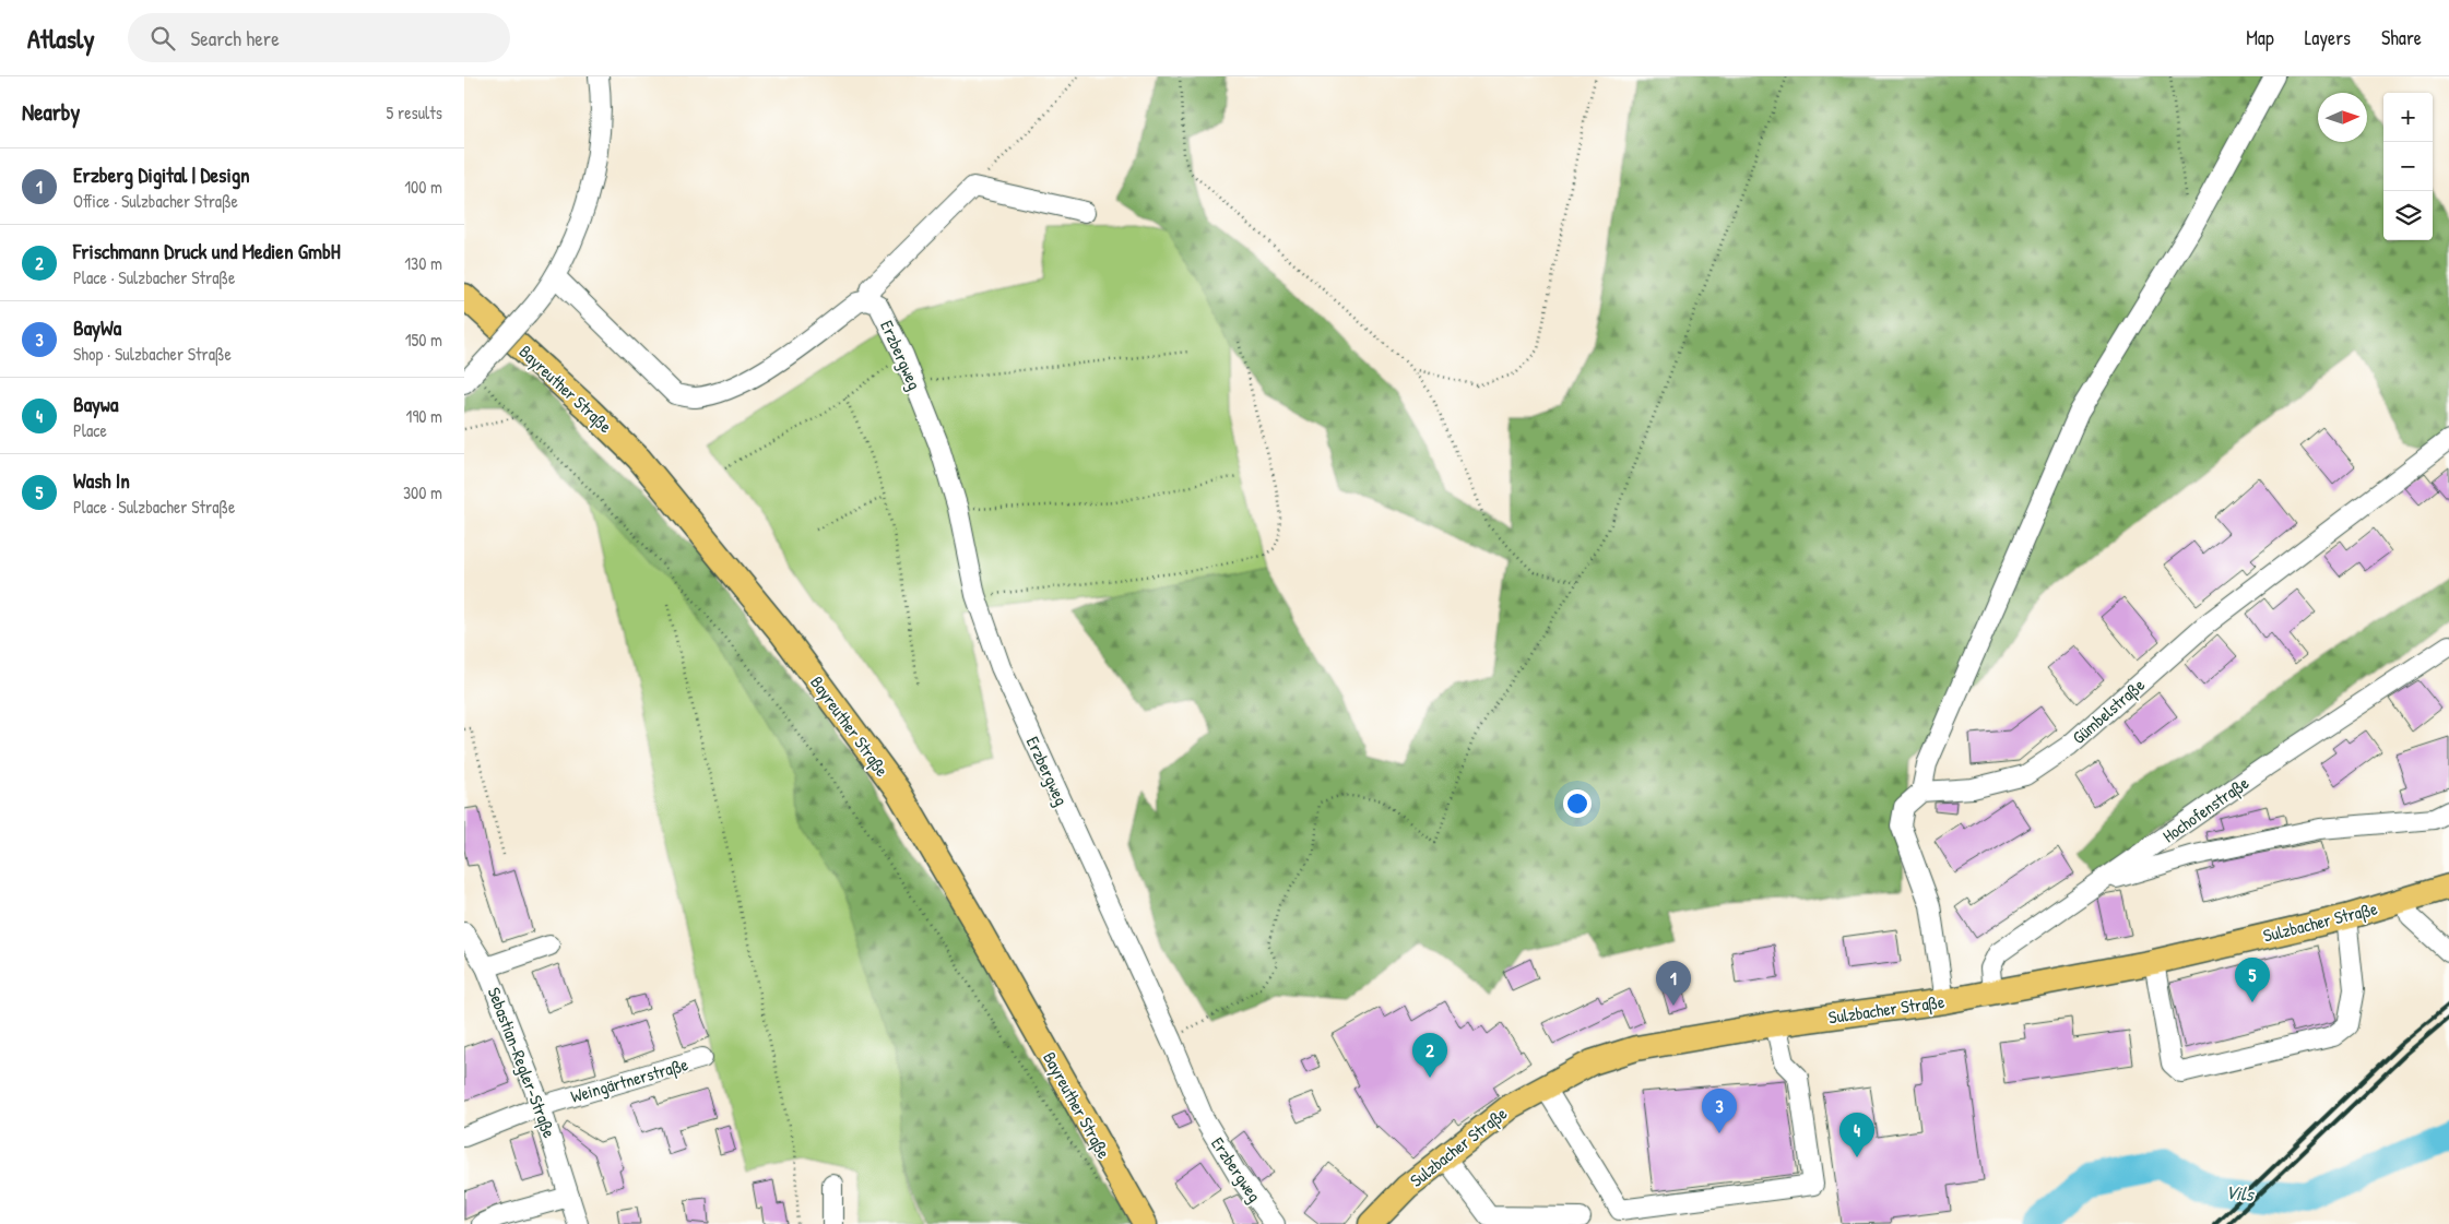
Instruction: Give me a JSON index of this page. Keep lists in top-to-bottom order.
{
  "streets": {
    "main road": ["Bayreuther Straße", "Sulzbacher Straße"],
    "street": [
      "Erzbergweg",
      "Gümbelstraße",
      "Hochofenstraße",
      "Sebastian-Regler-Straße",
      "Weingärtnerstraße"
    ]
  },
  "crossings": [
    ["Hochofenstraße", "Sulzbacher Straße"],
    ["Sebastian-Regler-Straße", "Weingärtnerstraße"]
  ],
  "water": ["Vils"],
  "north": "right",
  "page": {
    "header": "Atlasly",
    "search": "Search here",
    "nav": ["Map", "Layers", "Share"],
    "heading": ["Nearby", "5 results"],
    "map_buttons": ["+", "−"],
    "list": [
      {
        "mark": "1",
        "name": "Erzberg Digital | Design",
        "note": "Office · Sulzbacher Straße",
        "value": "100 m"
      },
      {
        "mark": "2",
        "name": "Frischmann Druck und Medien GmbH",
        "note": "Place · Sulzbacher Straße",
        "value": "130 m"
      },
      {
        "mark": "3",
        "name": "BayWa",
        "note": "Shop · Sulzbacher Straße",
        "value": "150 m"
      },
      {
        "mark": "4",
        "name": "Baywa",
        "note": "Place",
        "value": "190 m"
      },
      {
        "mark": "5",
        "name": "Wash In",
        "note": "Place · Sulzbacher Straße",
        "value": "300 m"
      }
    ],
    "pins": [
      "5",
      "1",
      "2",
      "3",
      "4"
    ]
  }
}
